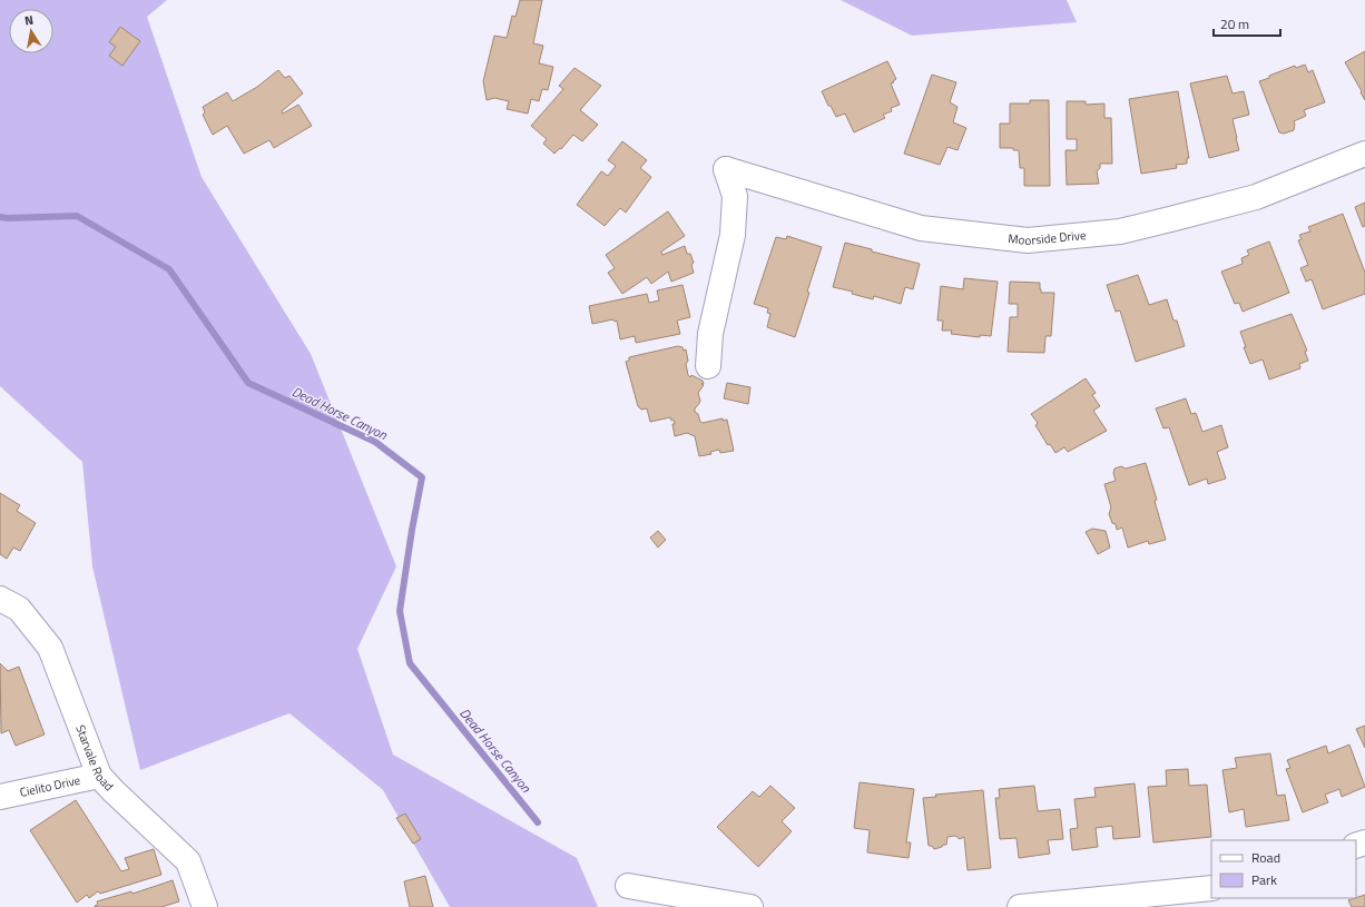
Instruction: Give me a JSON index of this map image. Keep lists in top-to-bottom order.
{
  "streets": {
    "street": ["Moorside Drive", "Starvale Road", "Cielito Drive"]
  },
  "crossings": [
    ["Starvale Road", "Cielito Drive"]
  ],
  "water": ["Dead Horse Canyon"],
  "legend": ["Road", "Park"],
  "scale_bar": "20 m",
  "north": "top"
}
